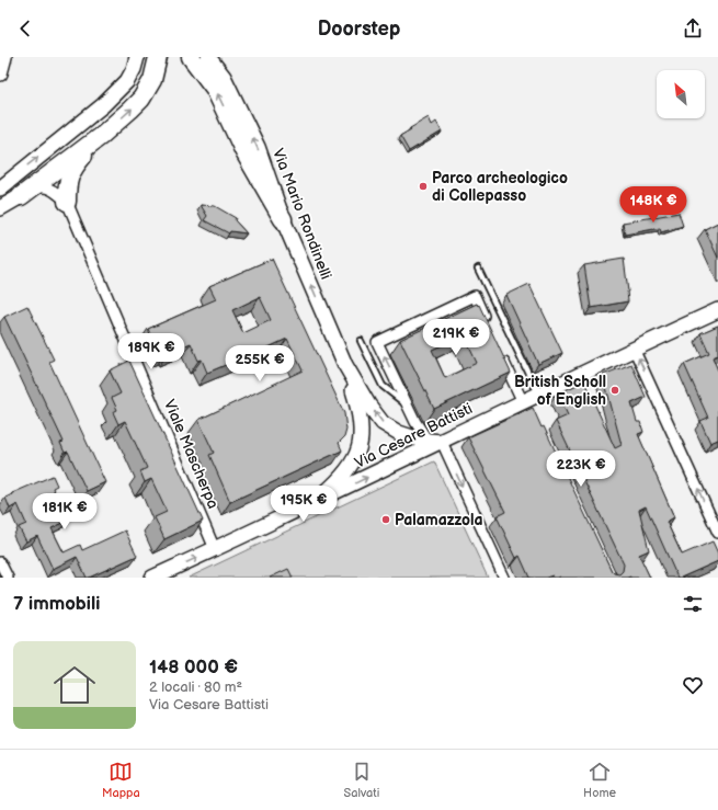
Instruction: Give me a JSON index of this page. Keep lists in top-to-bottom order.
{
  "streets": {
    "main road": ["Via Mario Rondinelli", "Via Cesare Battisti"],
    "street": ["Viale Mascherpa"]
  },
  "crossings": [
    ["Via Mario Rondinelli", "Via Cesare Battisti"],
    ["Via Cesare Battisti", "Viale Mascherpa"]
  ],
  "one_way": ["Via Mario Rondinelli"],
  "places": ["Parco archeologico di Collepasso", "British Scholl of English", "Palamazzola"],
  "north": "top left",
  "page": {
    "header": "Doorstep",
    "price": [
      "148K €",
      "219K €",
      "189K €",
      "255K €",
      "223K €",
      "195K €",
      "181K €"
    ],
    "heading": "7 immobili",
    "list": [
      {
        "name": "148 000 €",
        "note": "2 locali · 80 m² · Via Cesare Battisti"
      }
    ],
    "tabs": ["Mappa", "Salvati", "Home"]
  }
}
